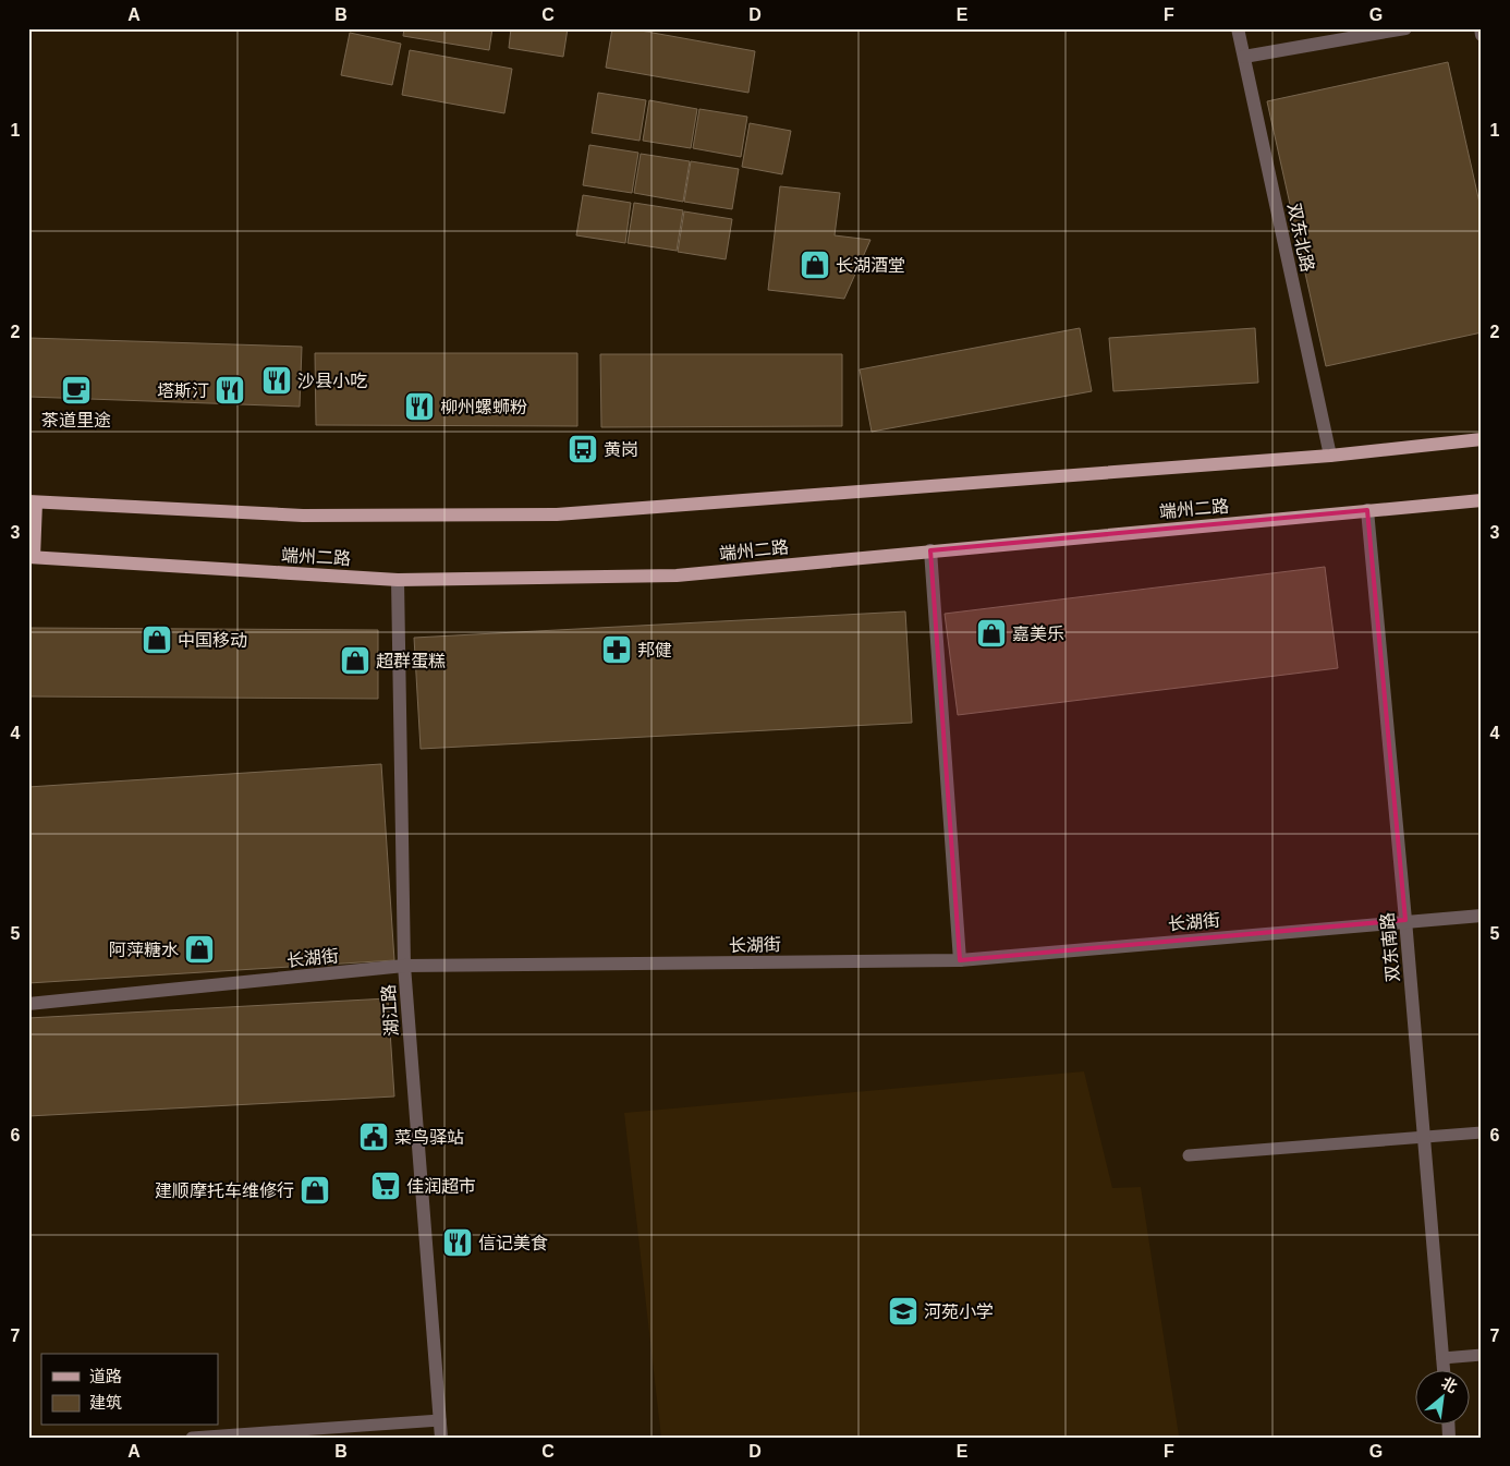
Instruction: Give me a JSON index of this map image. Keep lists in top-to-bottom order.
{
  "streets": {
    "main road": ["端州二路"],
    "street": [
      "双东北路",
      "长湖街",
      "双东南路",
      "湖江路"
    ]
  },
  "crossings": [
    ["端州二路", "双东南路"],
    ["端州二路", "湖江路"],
    ["长湖街", "双东南路"],
    ["长湖街", "湖江路"]
  ],
  "places": {
    "shop": [
      "长湖酒堂",
      "嘉美乐",
      "中国移动",
      "超群蛋糕",
      "阿萍糖水",
      "建顺摩托车维修行"
    ],
    "restaurant": [
      "沙县小吃",
      "塔斯汀",
      "柳州螺蛳粉",
      "信记美食"
    ],
    "cafe": ["茶道里途"],
    "bus stop": ["黄岗"],
    "pharmacy": ["邦健"],
    "public building": ["菜鸟驿站"],
    "supermarket": ["佳润超市"],
    "school or university": ["河苑小学"]
  },
  "legend": ["道路", "建筑"],
  "north": "top right",
  "grid": {
    "columns": [
      "A",
      "B",
      "C",
      "D",
      "E",
      "F",
      "G"
    ],
    "rows": [
      "1",
      "2",
      "3",
      "4",
      "5",
      "6",
      "7"
    ]
  }
}
